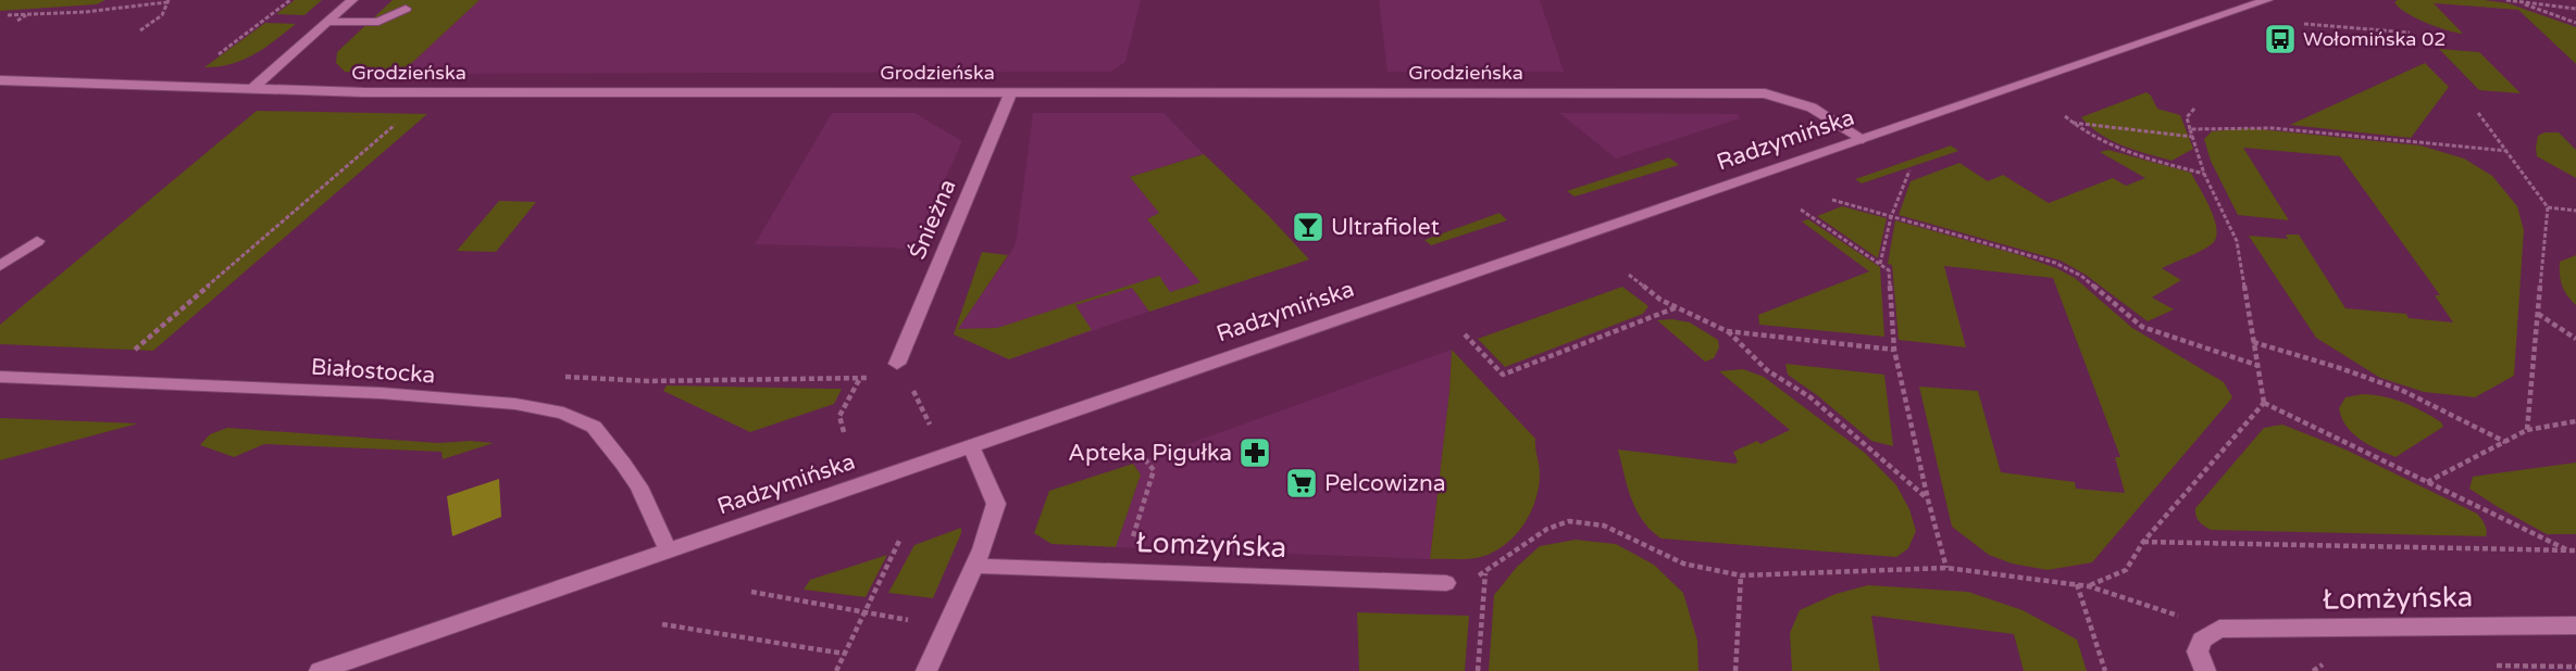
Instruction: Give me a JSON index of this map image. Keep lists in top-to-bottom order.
{
  "streets": {
    "street": [
      "Grodzieńska",
      "Radzymińska",
      "Śnieżna",
      "Białostocka",
      "Łomżyńska"
    ]
  },
  "crossings": [
    ["Grodzieńska", "Radzymińska"],
    ["Grodzieńska", "Śnieżna"],
    ["Radzymińska", "Białostocka"]
  ],
  "places": {
    "bus stop": ["Wołomińska 02"],
    "bar": ["Ultrafiolet"],
    "pharmacy": ["Apteka Pigułka"],
    "supermarket": ["Pelcowizna"]
  }
}
